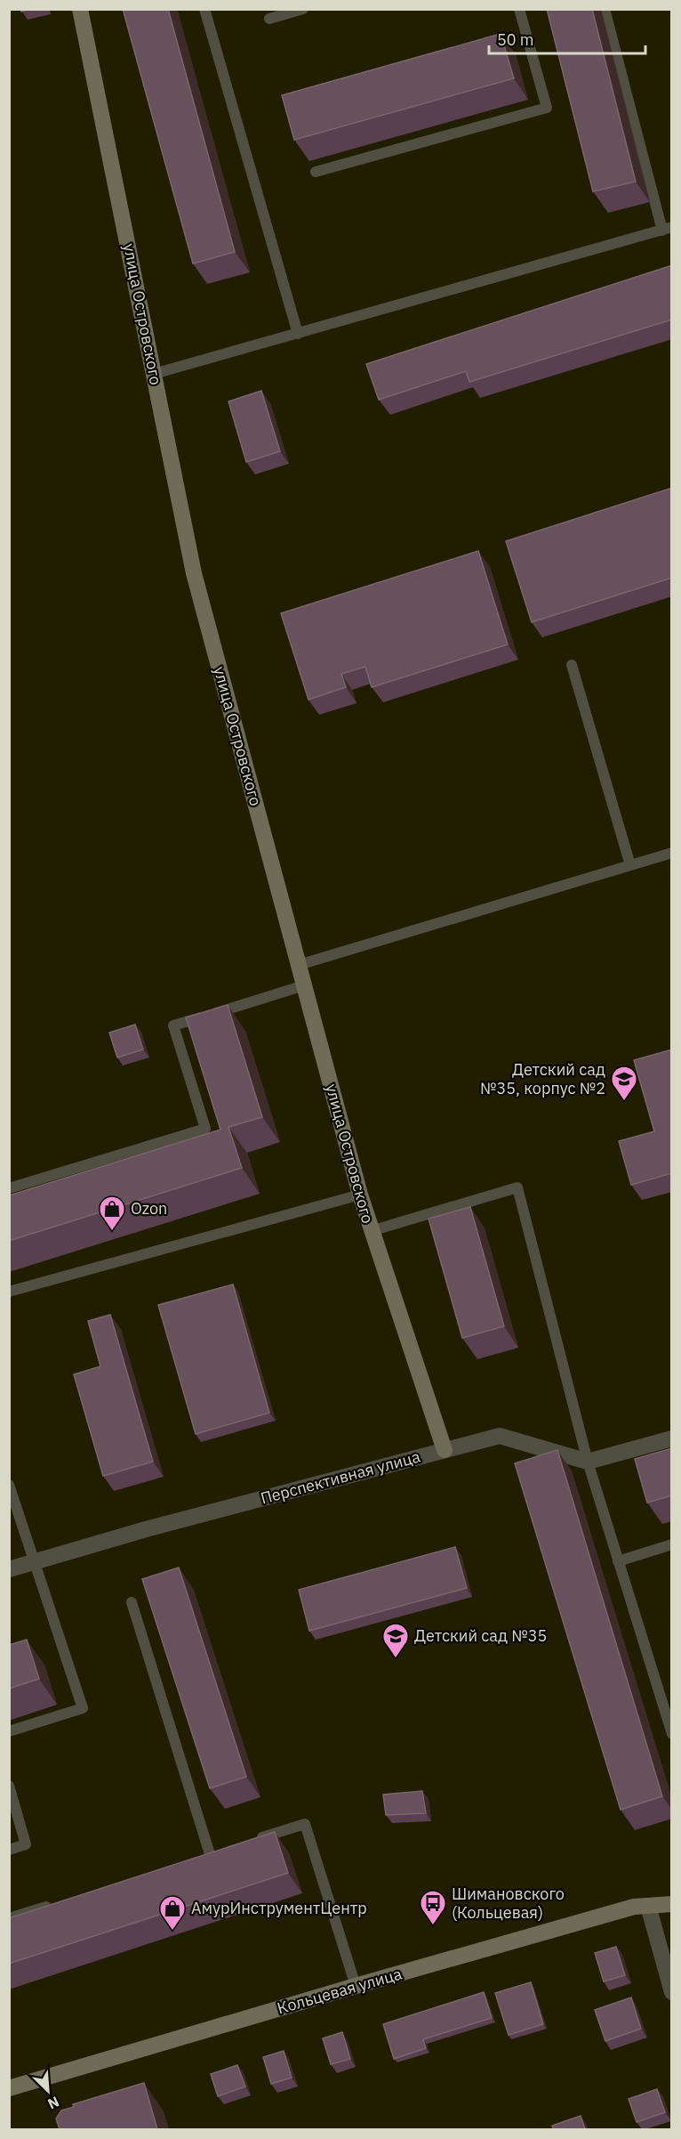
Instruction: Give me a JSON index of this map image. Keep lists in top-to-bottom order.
{
  "streets": {
    "street": ["улица Островского", "Перспективная улица", "Кольцевая улица"]
  },
  "crossings": [
    ["улица Островского", "Перспективная улица"]
  ],
  "places": {
    "school or university": ["Детский сад №35, корпус №2", "Детский сад №35"],
    "shop": ["Ozon", "АмурИнструментЦентр"],
    "bus stop": ["Шимановского (Кольцевая)"]
  },
  "scale_bar": "50 m",
  "north": "bottom right"
}
